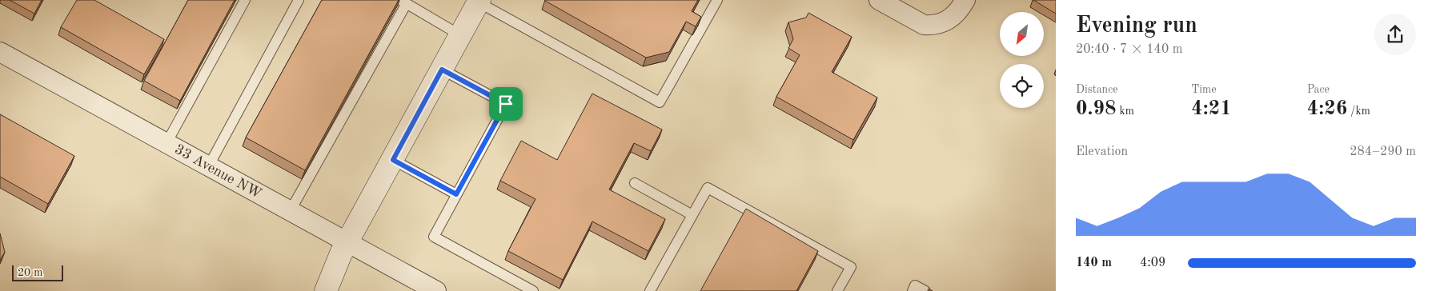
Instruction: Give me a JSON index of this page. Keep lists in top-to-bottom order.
{
  "streets": {
    "street": ["33 Avenue NW"]
  },
  "scale_bar": "20 m",
  "north": "bottom left",
  "page": {
    "heading": ["Evening run", "20:40 · 7 × 140 m"],
    "stats": [
      ["Distance", "0.98 km"],
      ["Time", "4:21"],
      ["Pace", "4:26 /km"]
    ],
    "chart": ["Elevation", "284–290 m"],
    "list": [
      {
        "name": "140 m",
        "note": "4:09"
      }
    ],
    "scale": "20 m"
  }
}
